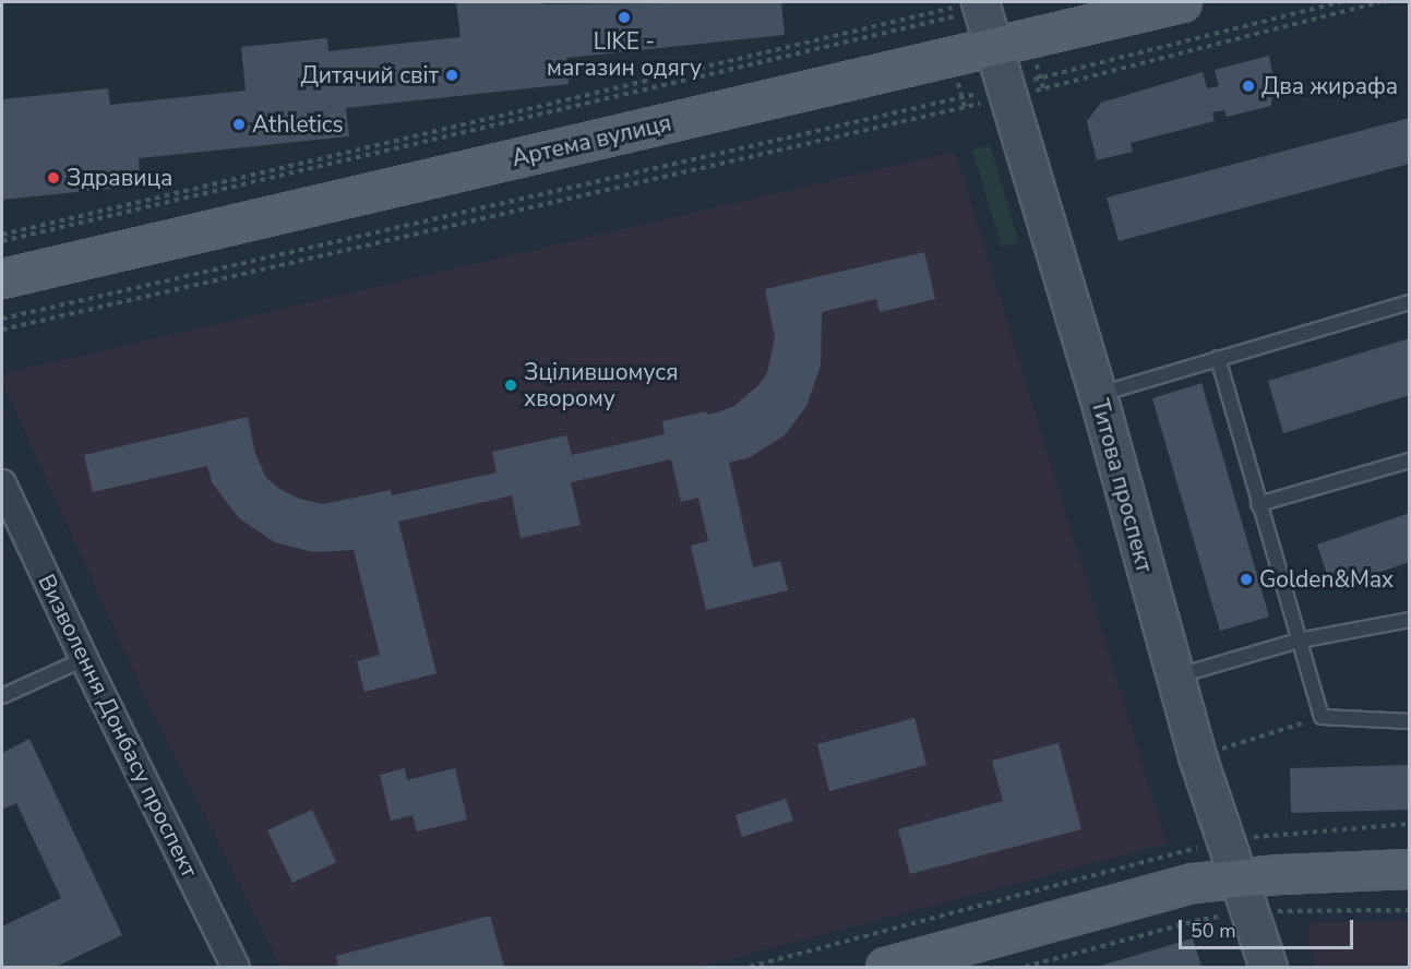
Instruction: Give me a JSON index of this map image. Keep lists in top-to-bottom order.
{
  "streets": {
    "main road": ["Артема вулиця"],
    "street": ["Титова проспект", "Визволення Донбасу проспект"]
  },
  "crossings": [
    ["Артема вулиця", "Титова проспект"]
  ],
  "places": [
    "LIKE - магазин одягу",
    "Дитячий світ",
    "Два жирафа",
    "Athletics",
    "Здравица",
    "Зцілившомуся хворому",
    "Golden&Max"
  ],
  "scale_bar": "50 m"
}
